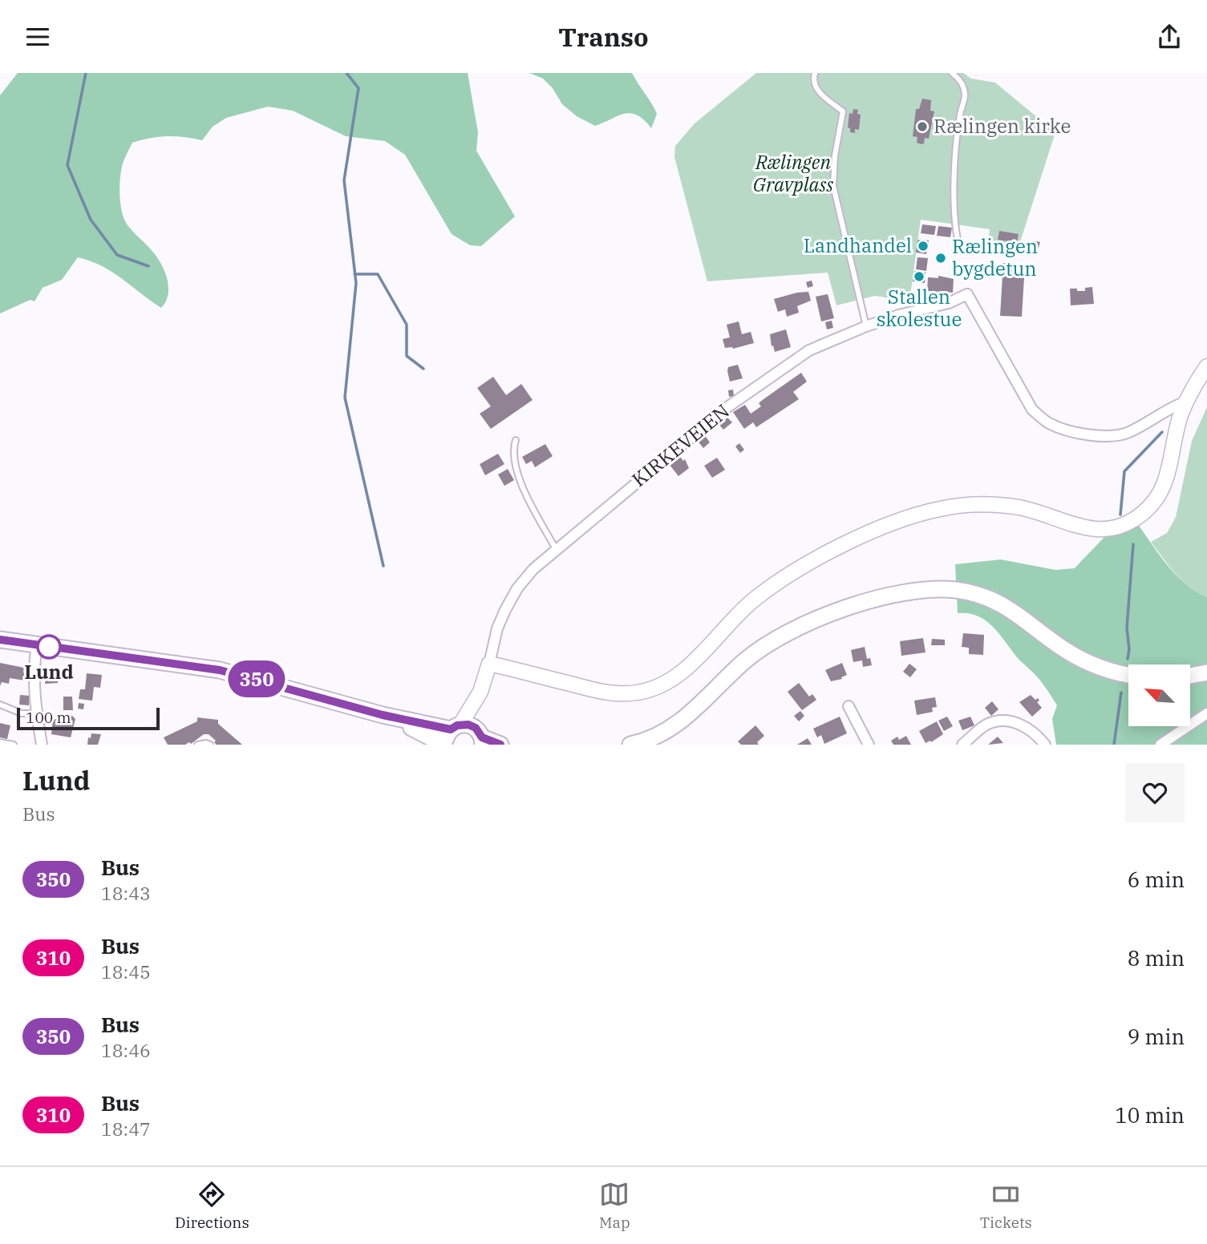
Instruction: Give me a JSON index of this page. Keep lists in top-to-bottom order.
{
  "streets": {
    "street": ["KIRKEVEIEN"]
  },
  "parks": ["Rælingen Gravplass"],
  "places": [
    "Rælingen kirke",
    "Landhandel",
    "Rælingen bygdetun",
    "Stallen skolestue",
    "Lund"
  ],
  "lines": ["bus line 350"],
  "scale_bar": "100 m",
  "north": "top left",
  "page": {
    "header": "Transo",
    "on_map": "350",
    "scale": "100 m",
    "heading": ["Lund", "Bus"],
    "list": [
      {
        "mark": "350",
        "name": "Bus",
        "note": "18:43",
        "value": "6 min"
      },
      {
        "mark": "310",
        "name": "Bus",
        "note": "18:45",
        "value": "8 min"
      },
      {
        "mark": "350",
        "name": "Bus",
        "note": "18:46",
        "value": "9 min"
      },
      {
        "mark": "310",
        "name": "Bus",
        "note": "18:47",
        "value": "10 min"
      }
    ],
    "tabs": ["Directions", "Map", "Tickets"]
  }
}
